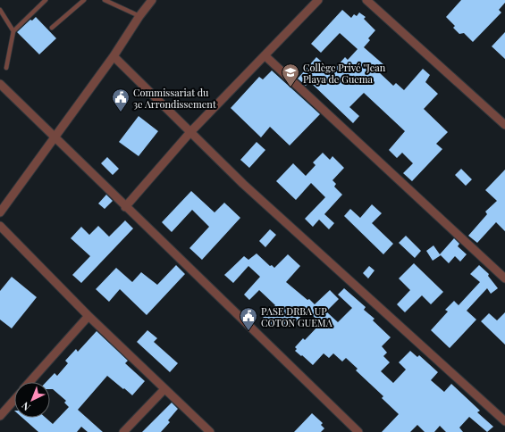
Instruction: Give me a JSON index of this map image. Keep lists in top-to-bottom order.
{
  "places": {
    "school or university": ["Collège Privé ''Jean Playa de Guema"],
    "public building": ["Commissariat du 3e Arrondissement", "PASE DRBA UP COTON GUEMA"]
  },
  "north": "bottom left"
}
